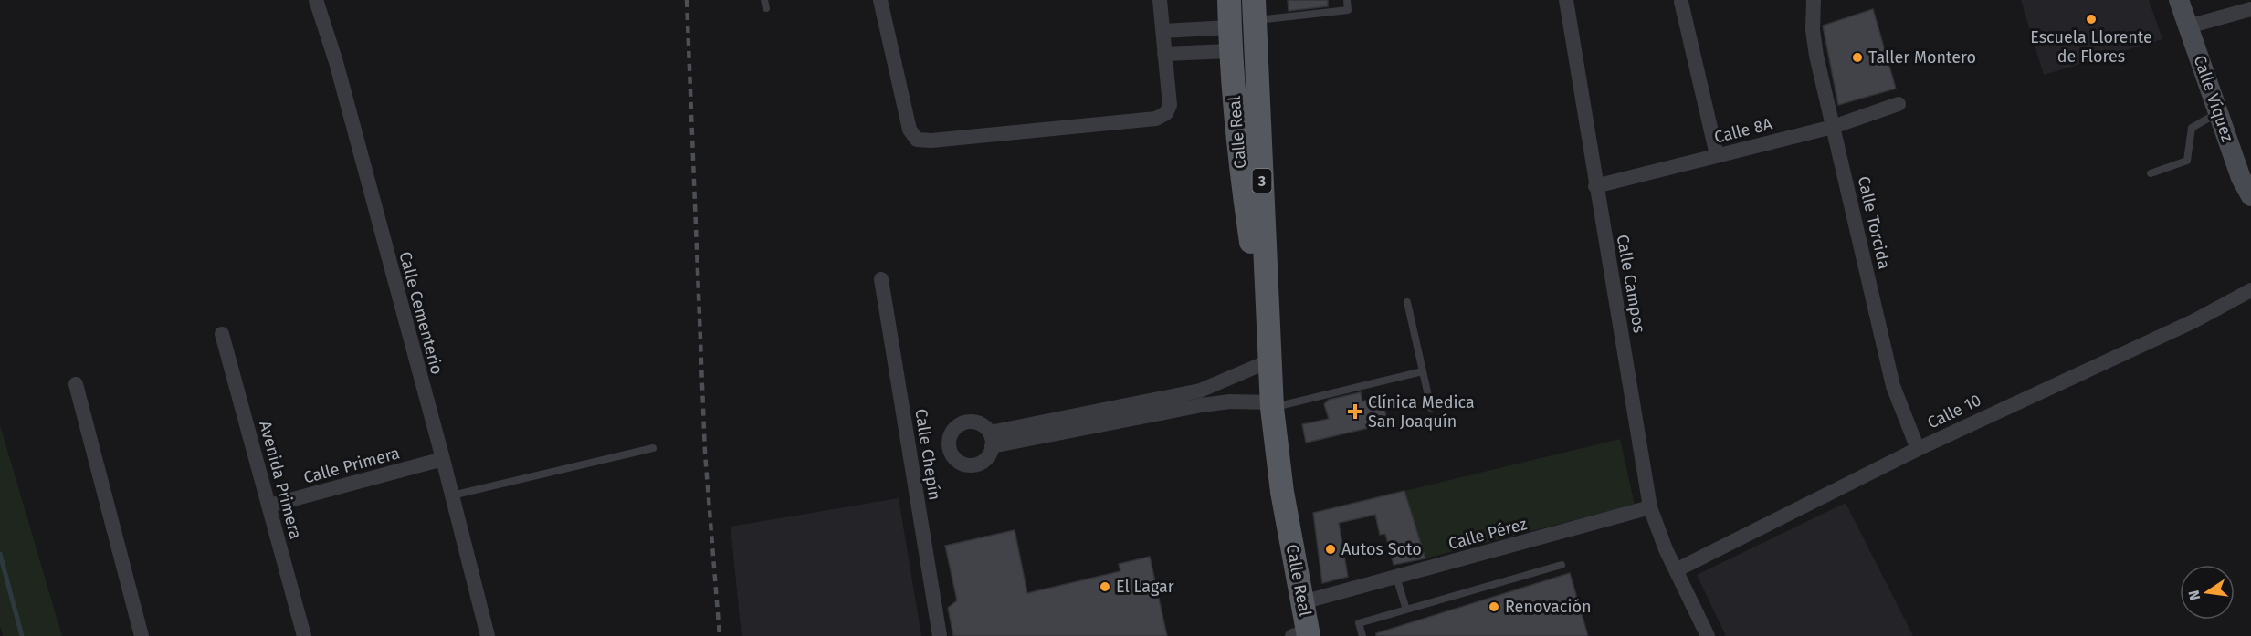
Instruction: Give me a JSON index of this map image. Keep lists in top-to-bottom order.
{
  "streets": {
    "main road": ["Calle Víquez", "Calle Real", "3"],
    "street": [
      "Calle 8A",
      "Calle Torcida",
      "Calle Campos",
      "Calle Cementerio",
      "Calle 10",
      "Calle Chepín",
      "Calle Primera",
      "Avenida Primera",
      "Calle Pérez"
    ]
  },
  "crossings": [
    ["Calle 8A", "Calle Torcida"],
    ["Calle 8A", "Calle Campos"],
    ["Calle Real", "Calle Pérez"],
    ["Calle Torcida", "Calle 10"],
    ["Calle Campos", "Calle 10"],
    ["Calle Campos", "Calle Pérez"],
    ["Calle Cementerio", "Calle Primera"],
    ["Calle Primera", "Avenida Primera"]
  ],
  "places": {
    "other": [
      "Escuela Llorente de Flores",
      "Taller Montero",
      "Autos Soto",
      "El Lagar",
      "Renovación"
    ],
    "health": ["Clínica Medica San Joaquín"]
  },
  "north": "left"
}
